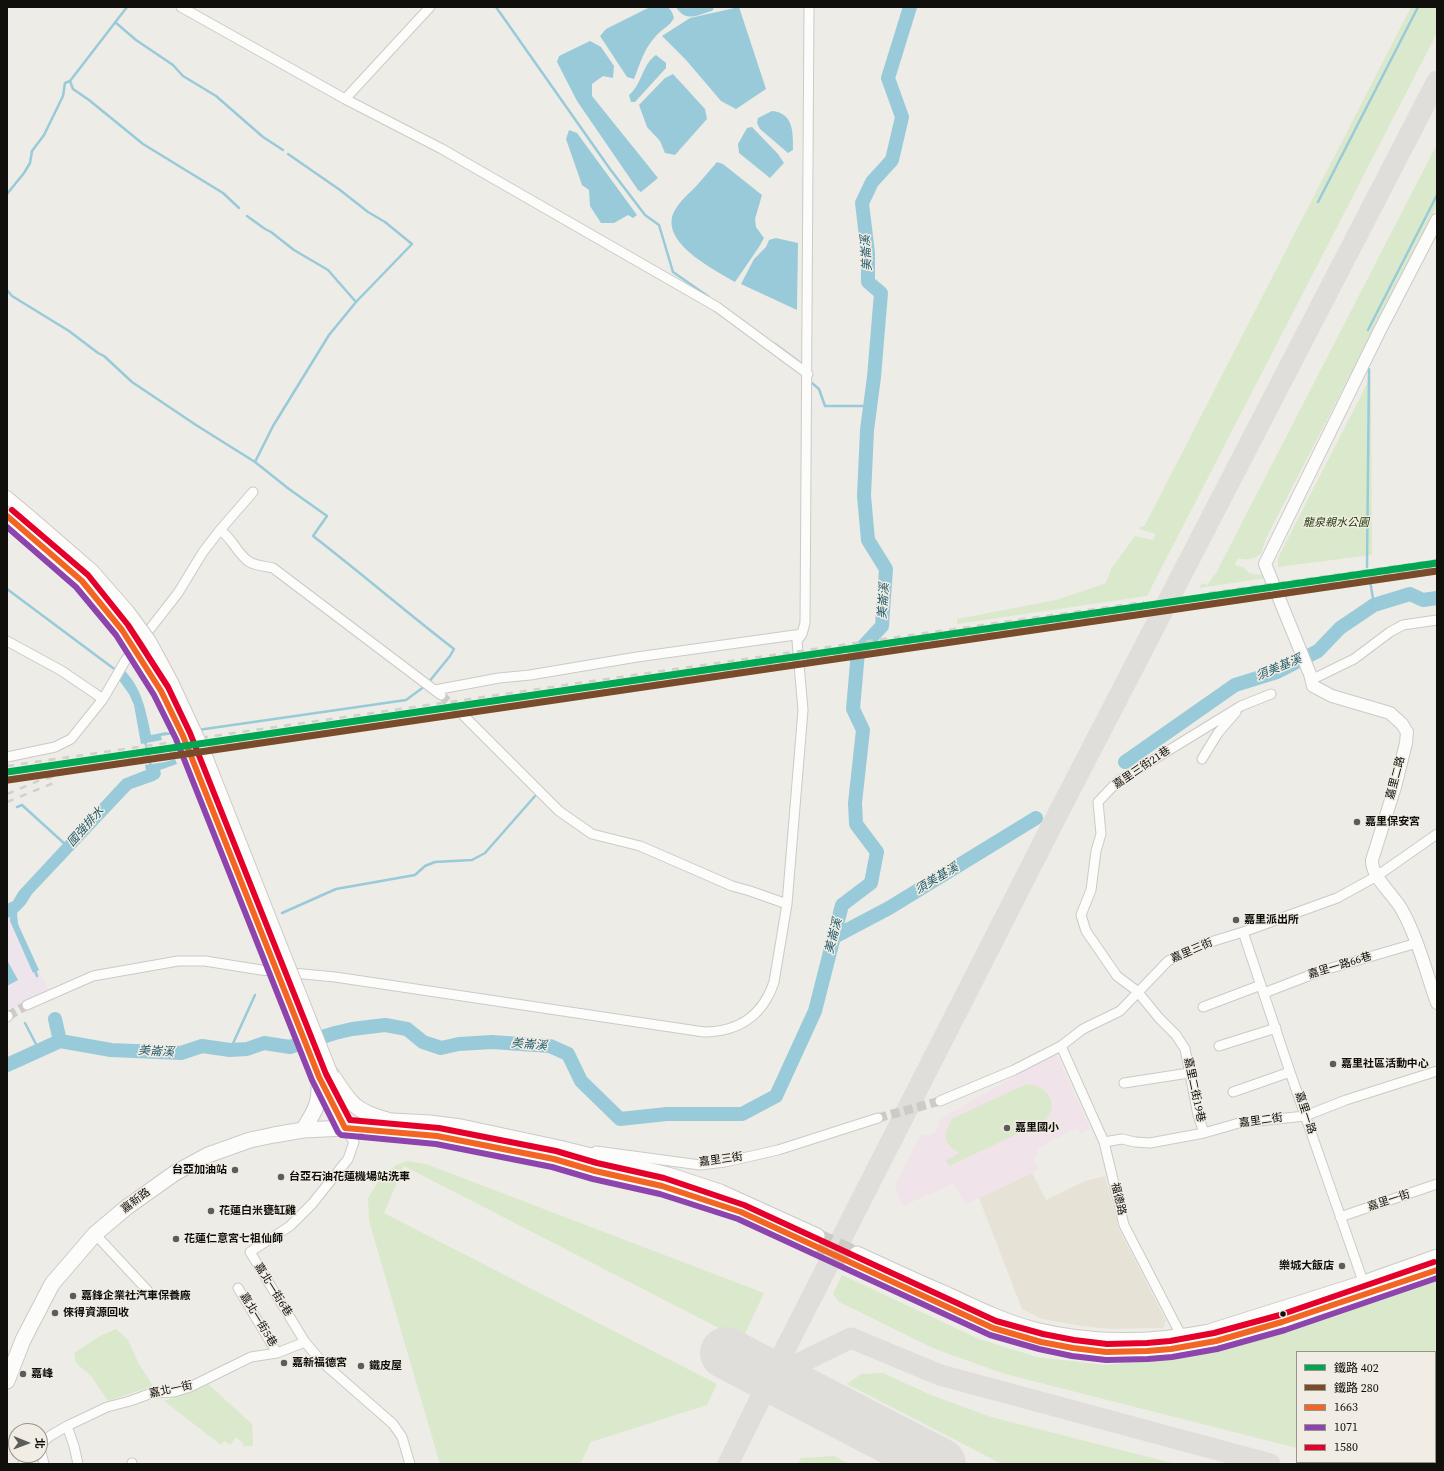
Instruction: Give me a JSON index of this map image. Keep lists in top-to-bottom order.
{
  "streets": {
    "main road": ["嘉新路"],
    "street": [
      "嘉里三街21巷",
      "嘉里二路",
      "嘉里三街",
      "嘉里一路66巷",
      "嘉里二街19巷",
      "嘉里一路",
      "嘉里二街",
      "福德路",
      "嘉里一街",
      "嘉北一街6巷",
      "嘉北一街5巷",
      "嘉北一街"
    ]
  },
  "crossings": [
    ["嘉里三街21巷", "嘉里三街"],
    ["嘉里三街21巷", "嘉里二街19巷"],
    ["嘉里二路", "嘉里三街"],
    ["嘉里二路", "嘉里一路66巷"],
    ["嘉里三街", "嘉里二街19巷"],
    ["嘉里三街", "嘉里一路"],
    ["嘉里三街", "福德路"],
    ["嘉里三街", "嘉新路"],
    ["嘉里一路66巷", "嘉里一路"],
    ["嘉里二街19巷", "嘉里二街"],
    ["嘉里一路", "嘉里二街"],
    ["嘉里一路", "嘉里一街"],
    ["嘉里二街", "福德路"],
    ["嘉新路", "嘉北一街6巷"],
    ["嘉北一街6巷", "嘉北一街"],
    ["嘉北一街5巷", "嘉北一街"]
  ],
  "water": ["美崙溪", "須美基溪", "國強排水"],
  "parks": ["龍泉親水公園"],
  "places": [
    "嘉里保安宮",
    "嘉里派出所",
    "嘉里社區活動中心",
    "嘉里國小",
    "台亞加油站",
    "台亞石油花蓮機場站洗車",
    "花蓮白米甕缸雞",
    "花蓮仁意宮七祖仙師",
    "樂城大飯店",
    "嘉鋒企業社汽車保養廠",
    "倈得資源回收",
    "嘉新福德宮",
    "鐵皮屋",
    "嘉峰"
  ],
  "lines": [
    "transit line 1580",
    "transit line 1663",
    "transit line 1071",
    "rail line 402",
    "rail line 280"
  ],
  "legend": [
    "鐵路 402",
    "鐵路 280",
    "1663",
    "1071",
    "1580"
  ],
  "north": "right"
}
